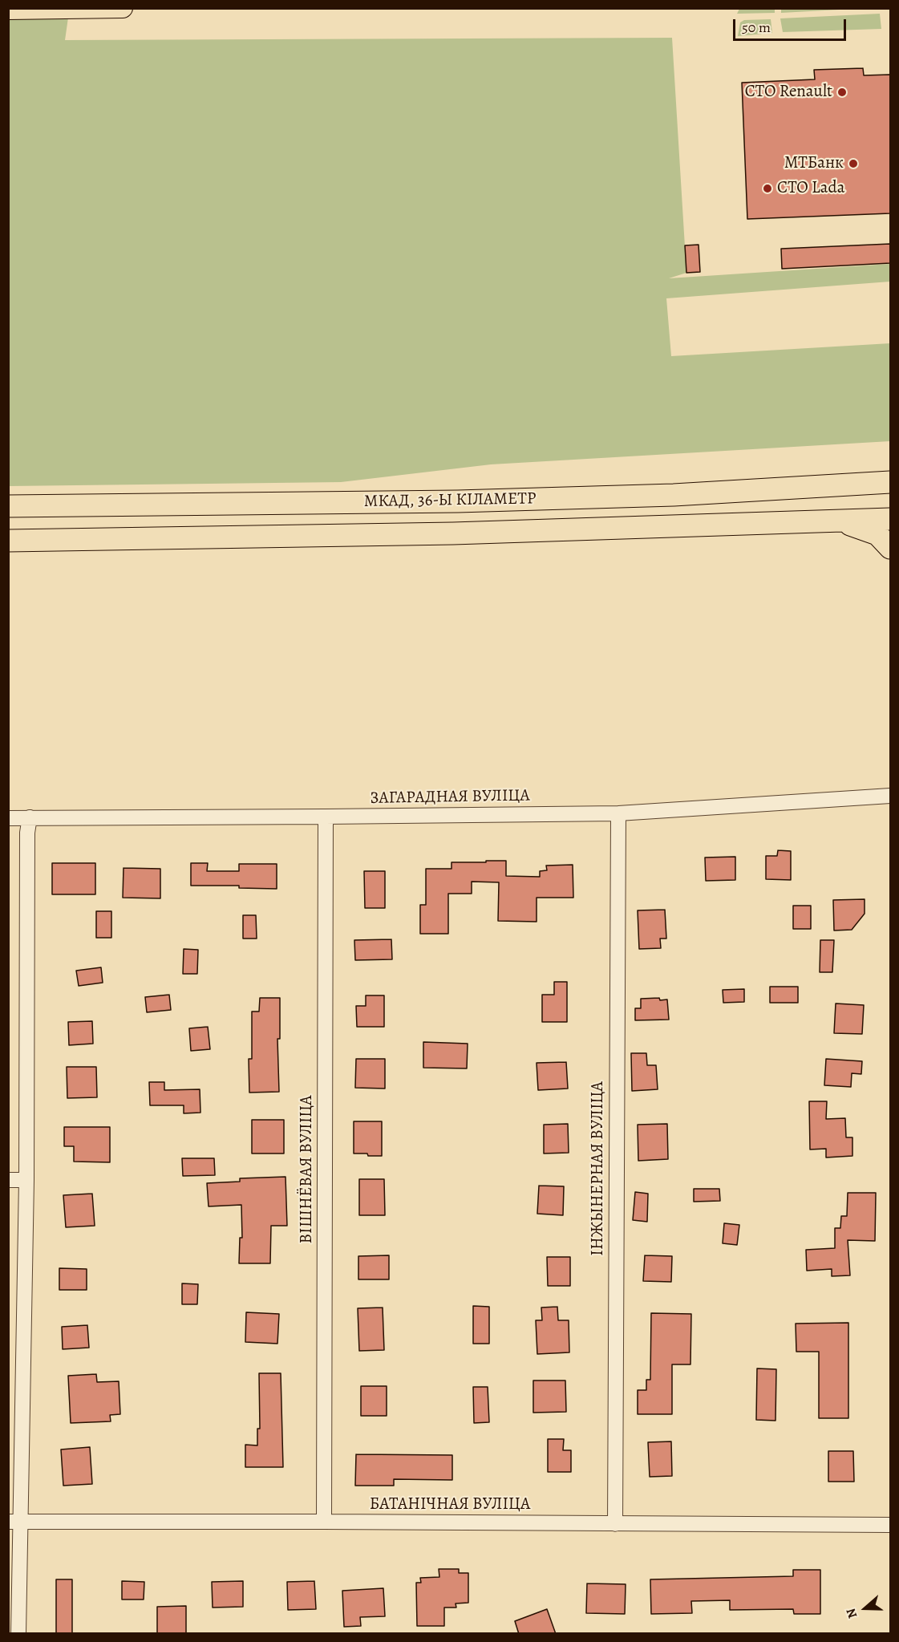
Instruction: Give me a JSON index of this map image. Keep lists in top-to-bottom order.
{
  "streets": {
    "highway": ["МКАД, 36-Ы КІЛАМЕТР"],
    "street": [
      "ЗАГАРАДНАЯ ВУЛІЦА",
      "ІНЖЫНЕРНАЯ ВУЛІЦА",
      "ВІШНЁВАЯ ВУЛІЦА",
      "БАТАНІЧНАЯ ВУЛІЦА"
    ]
  },
  "crossings": [
    ["ЗАГАРАДНАЯ ВУЛІЦА", "ІНЖЫНЕРНАЯ ВУЛІЦА"],
    ["ЗАГАРАДНАЯ ВУЛІЦА", "ВІШНЁВАЯ ВУЛІЦА"],
    ["ІНЖЫНЕРНАЯ ВУЛІЦА", "БАТАНІЧНАЯ ВУЛІЦА"],
    ["ВІШНЁВАЯ ВУЛІЦА", "БАТАНІЧНАЯ ВУЛІЦА"]
  ],
  "places": ["СТО Renault", "МТБанк", "СТО Lada"],
  "scale_bar": "50 m",
  "north": "left"
}
